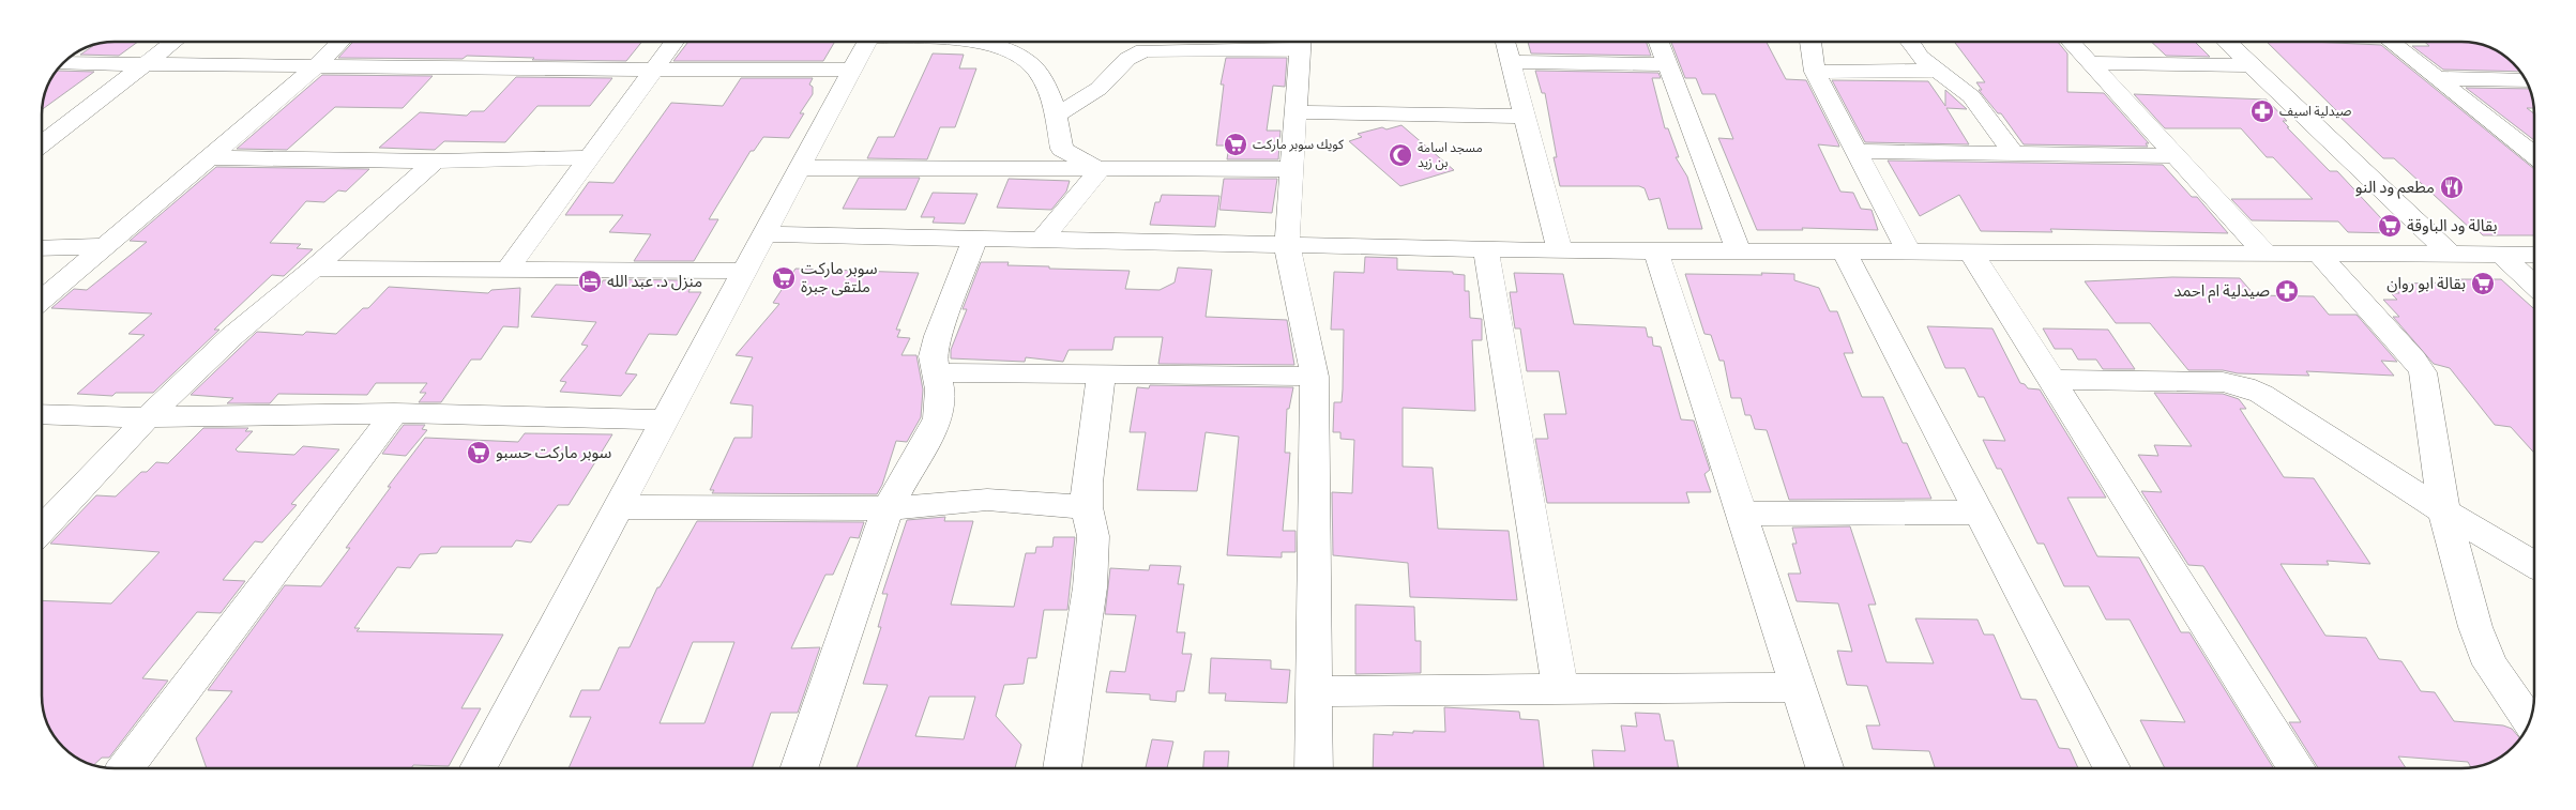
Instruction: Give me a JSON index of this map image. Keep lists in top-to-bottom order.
{
  "places": {
    "pharmacy": ["صيدلية اسيف", "صيدلية ام احمد"],
    "supermarket": [
      "كويك سوبر ماركت",
      "بقالة ود الباوقة",
      "سوبر ماركت ملتقى جبرة",
      "بقالة ابو روان",
      "سوبر ماركت حسبو"
    ],
    "mosque": ["مسجد اسامة بن زيد"],
    "restaurant": ["مطعم ود النو"],
    "hotel": ["منزل د. عبد الله"]
  }
}
